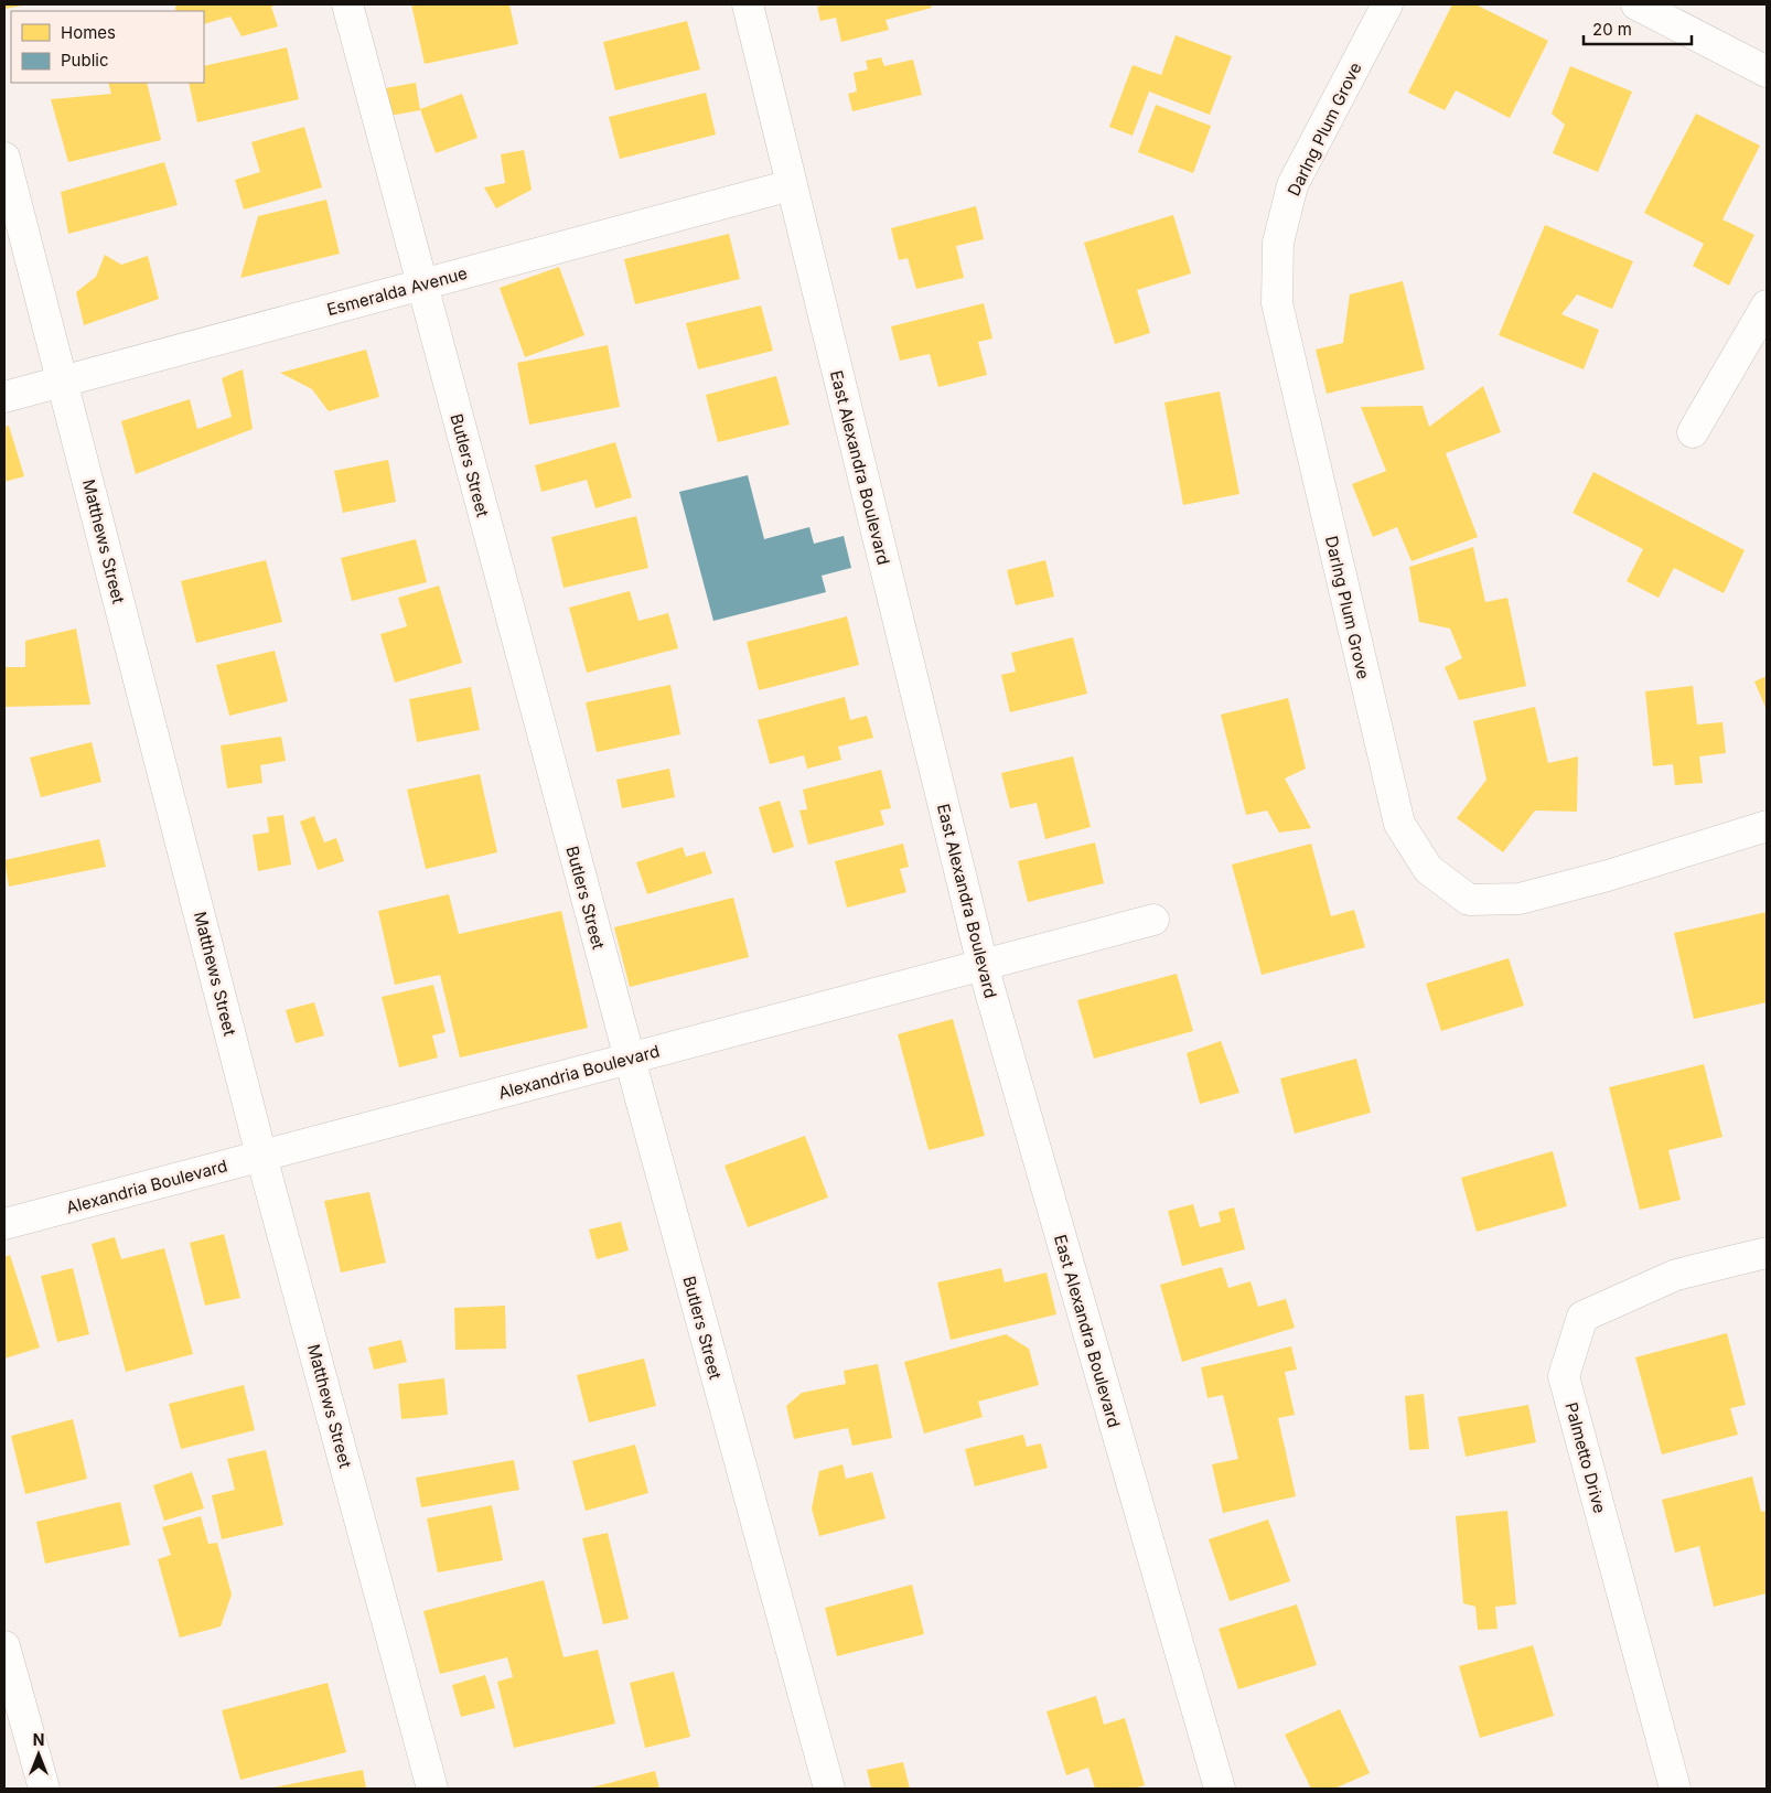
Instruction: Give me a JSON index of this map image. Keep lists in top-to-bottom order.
{
  "streets": {
    "street": [
      "Darlng Plum Grove",
      "Esmeralda Avenue",
      "Butlers Street",
      "East Alexandra Boulevard",
      "Matthews Street",
      "Alexandria Boulevard",
      "Palmetto Drive"
    ]
  },
  "crossings": [
    ["Esmeralda Avenue", "Butlers Street"],
    ["Esmeralda Avenue", "East Alexandra Boulevard"],
    ["Esmeralda Avenue", "Matthews Street"],
    ["Butlers Street", "Alexandria Boulevard"],
    ["East Alexandra Boulevard", "Alexandria Boulevard"],
    ["Matthews Street", "Alexandria Boulevard"]
  ],
  "legend": ["Homes", "Public"],
  "scale_bar": "20 m",
  "north": "top"
}
